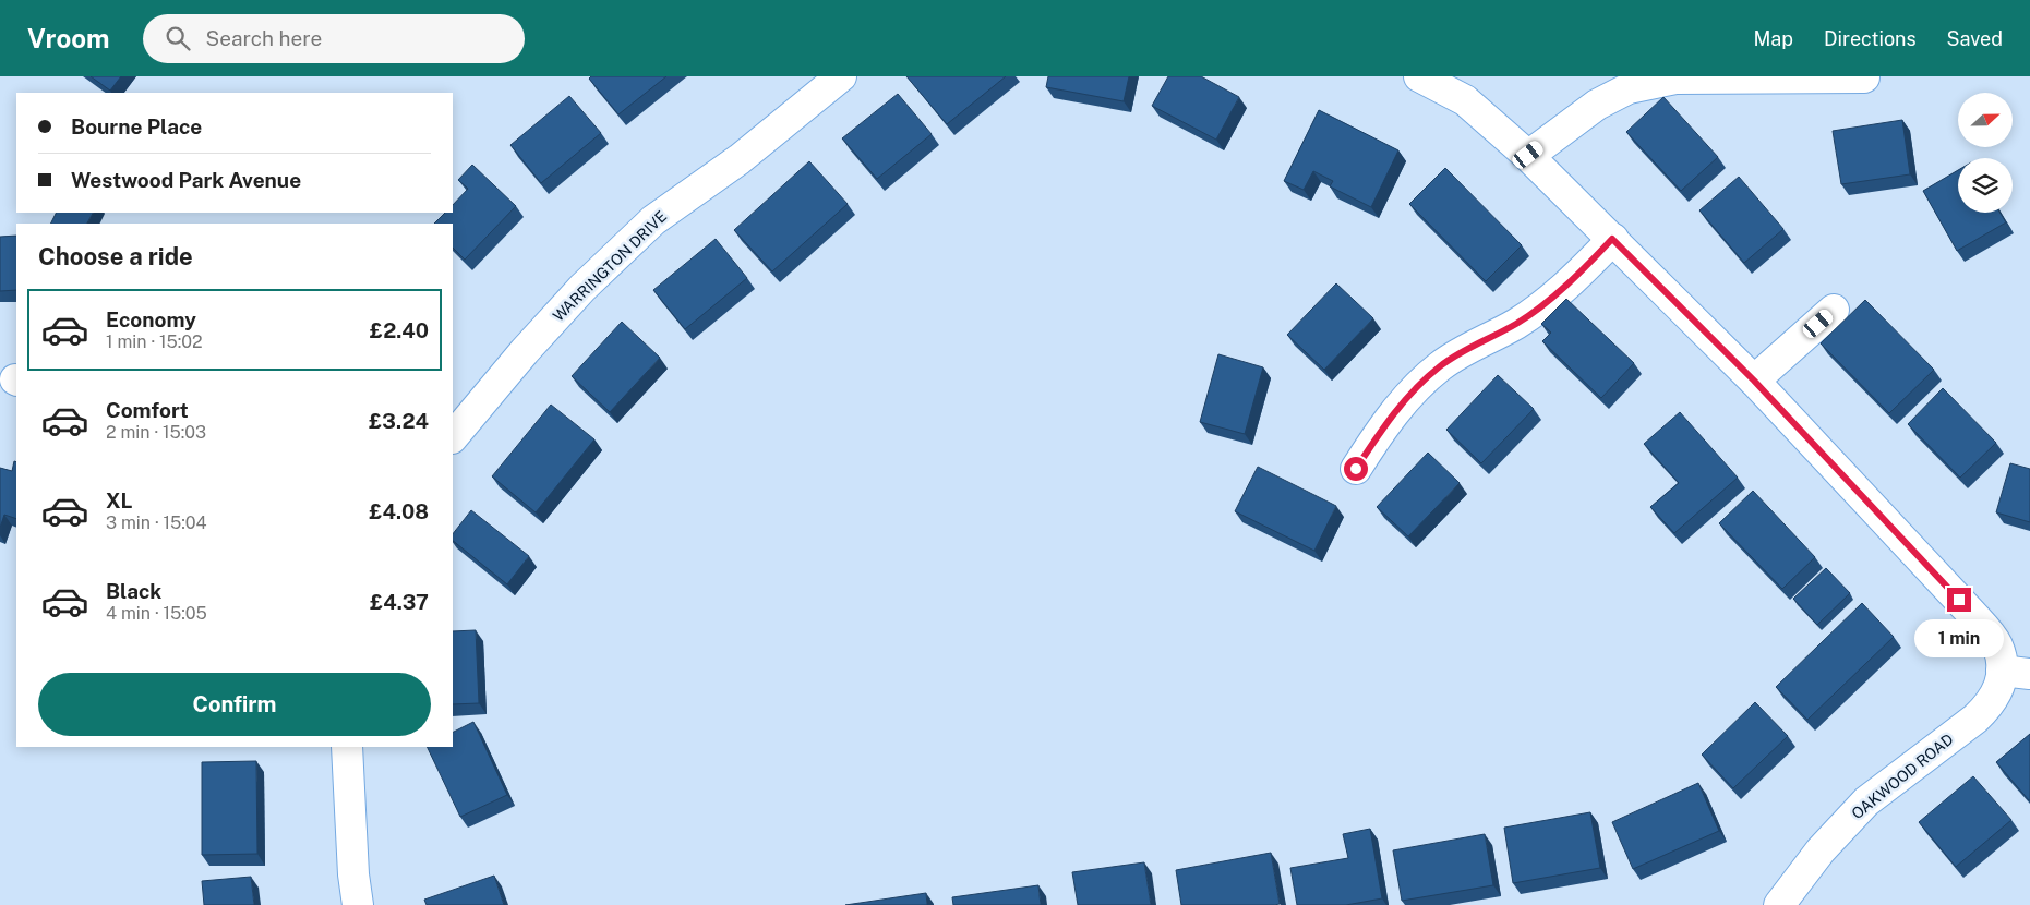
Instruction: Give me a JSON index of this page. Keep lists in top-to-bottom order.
{
  "streets": {
    "street": ["WARRINGTON DRIVE", "OAKWOOD ROAD"]
  },
  "north": "right",
  "page": {
    "header": "Vroom",
    "search": "Search here",
    "nav": ["Map", "Directions", "Saved"],
    "banner": ["Bourne Place", "Westwood Park Avenue"],
    "heading": "Choose a ride",
    "list": [
      {
        "name": "Economy",
        "note": "1 min · 15:02",
        "value": "£2.40"
      },
      {
        "name": "Comfort",
        "note": "2 min · 15:03",
        "value": "£3.24"
      },
      {
        "name": "XL",
        "note": "3 min · 15:04",
        "value": "£4.08"
      },
      {
        "name": "Black",
        "note": "4 min · 15:05",
        "value": "£4.37"
      }
    ],
    "bubble": "1 min",
    "buttons": "Confirm"
  }
}
